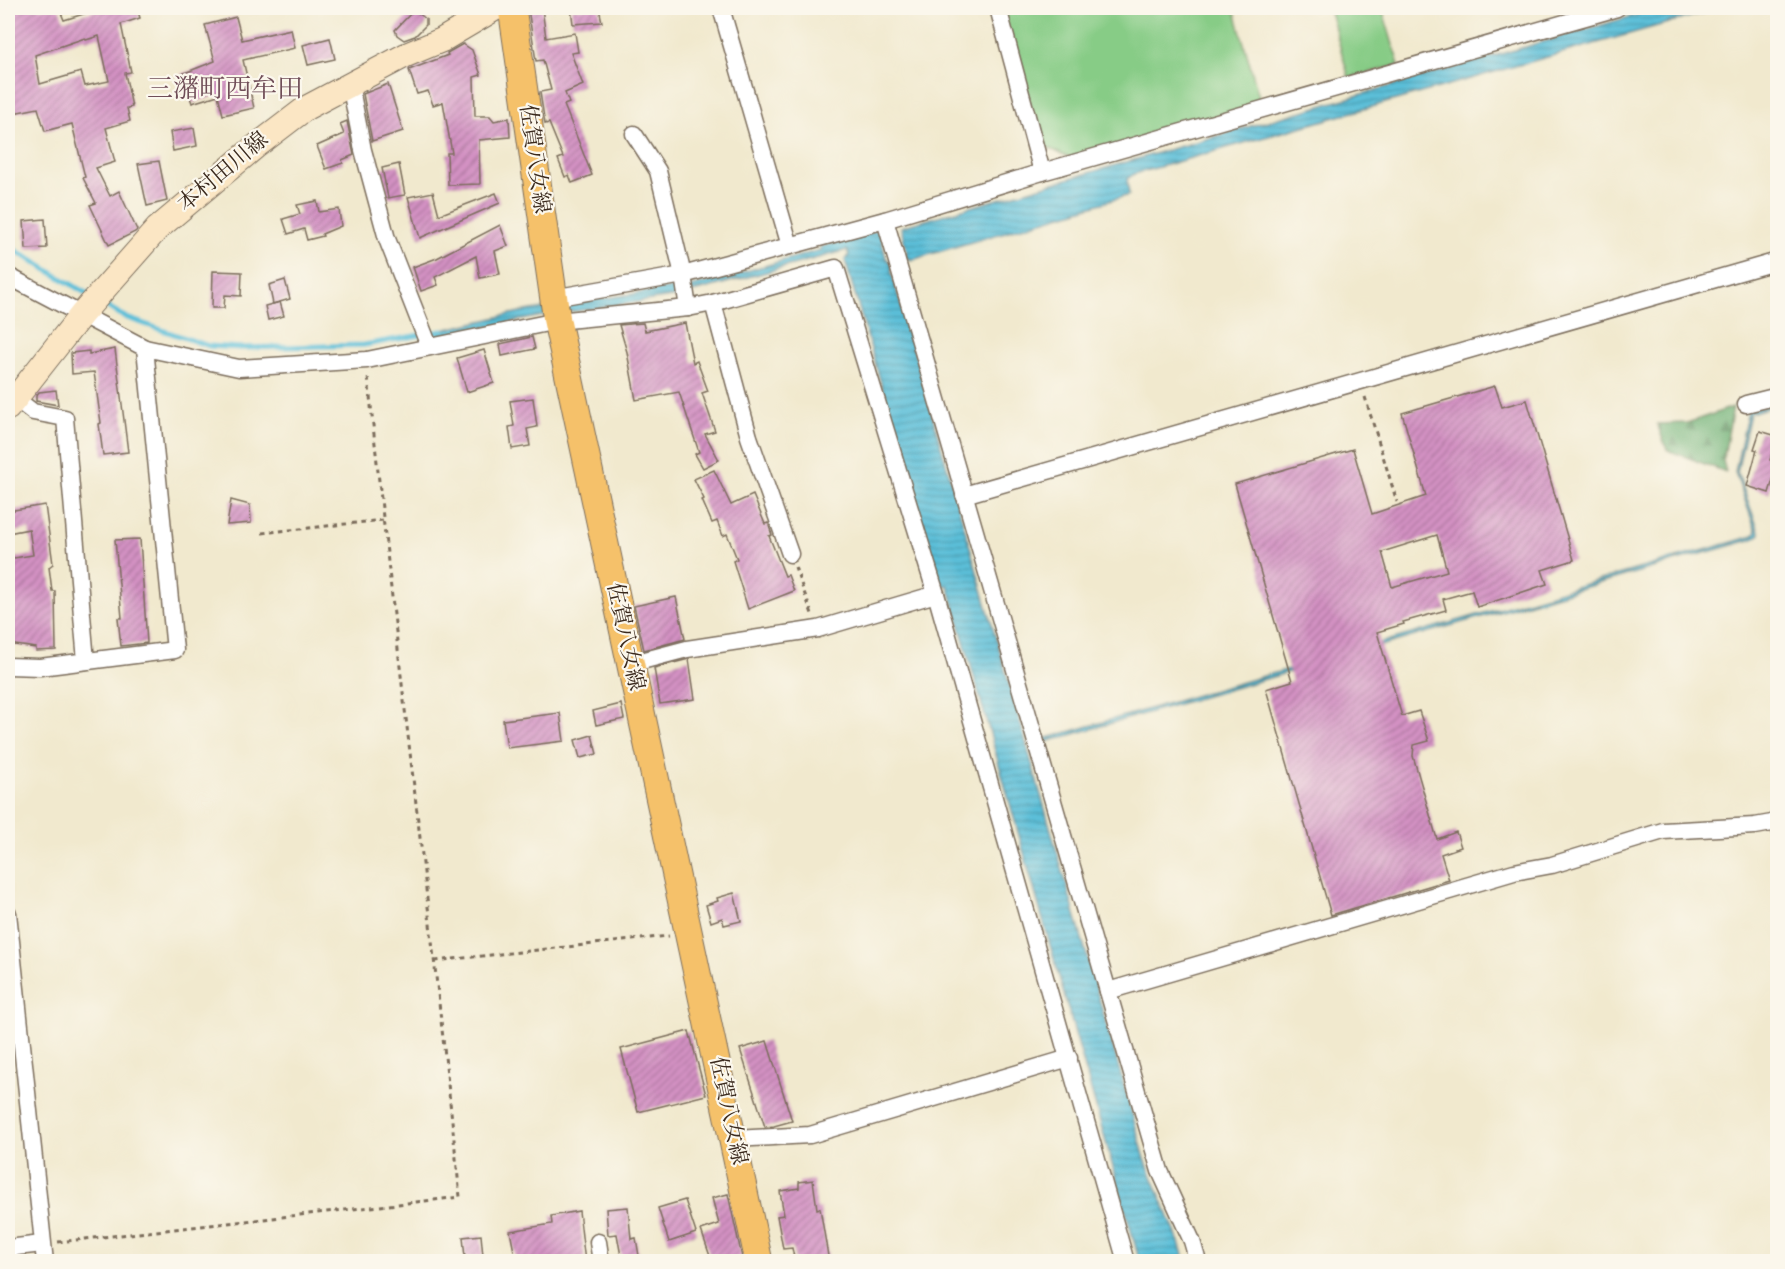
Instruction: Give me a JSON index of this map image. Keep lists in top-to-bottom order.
{
  "streets": {
    "main road": ["佐賀八女線", "本村田川線"]
  },
  "districts": ["三潴町西牟田"]
}
